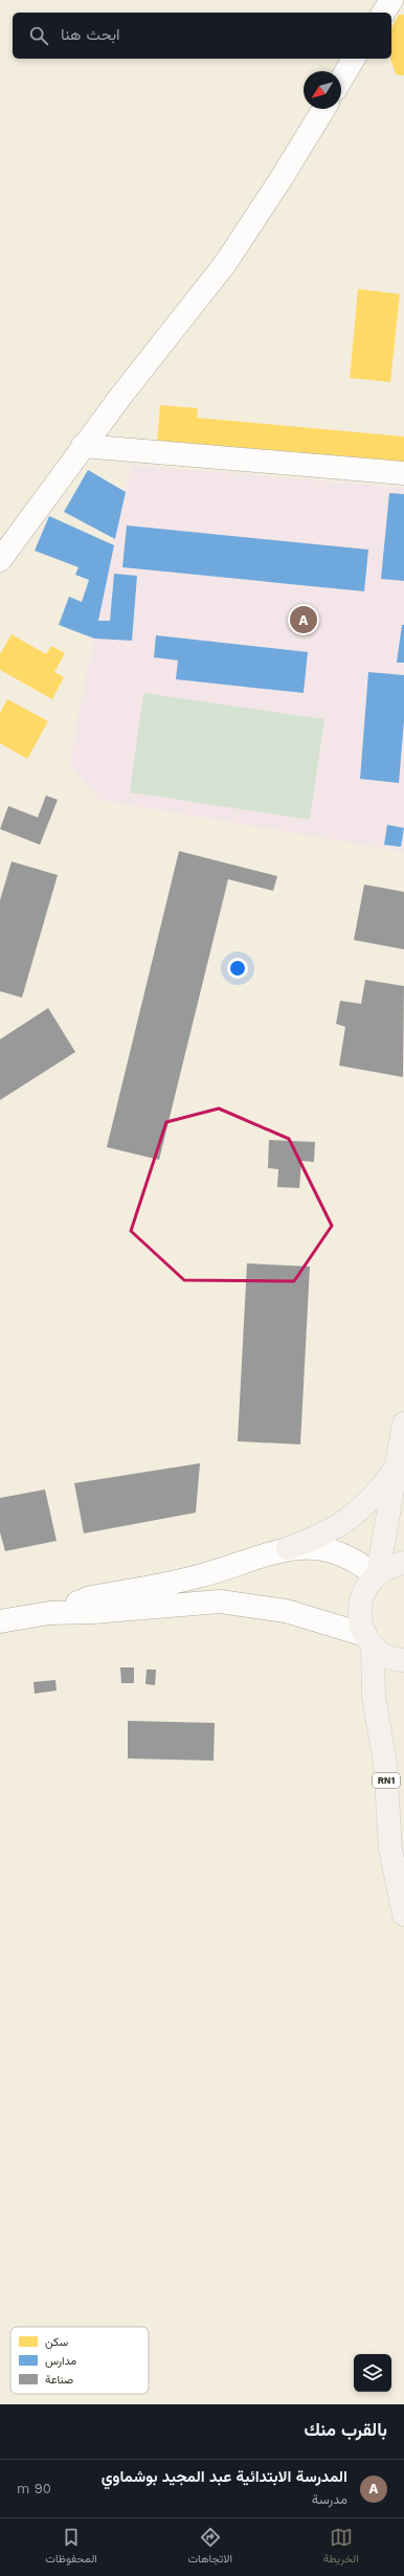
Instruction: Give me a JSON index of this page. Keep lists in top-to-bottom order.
{
  "streets": {
    "main road": ["RN1"]
  },
  "legend": ["سكن", "مدارس", "صناعة"],
  "north": "bottom left",
  "page": {
    "search": "ابحث هنا",
    "pins": "A",
    "heading": "بالقرب منك",
    "list": [
      {
        "mark": "A",
        "name": "المدرسة الابتدائية عبد المجيد بوشماوي",
        "note": "مدرسة",
        "value": "90 m"
      }
    ],
    "nav": ["الخريطة", "الاتجاهات", "المحفوظات"]
  }
}
